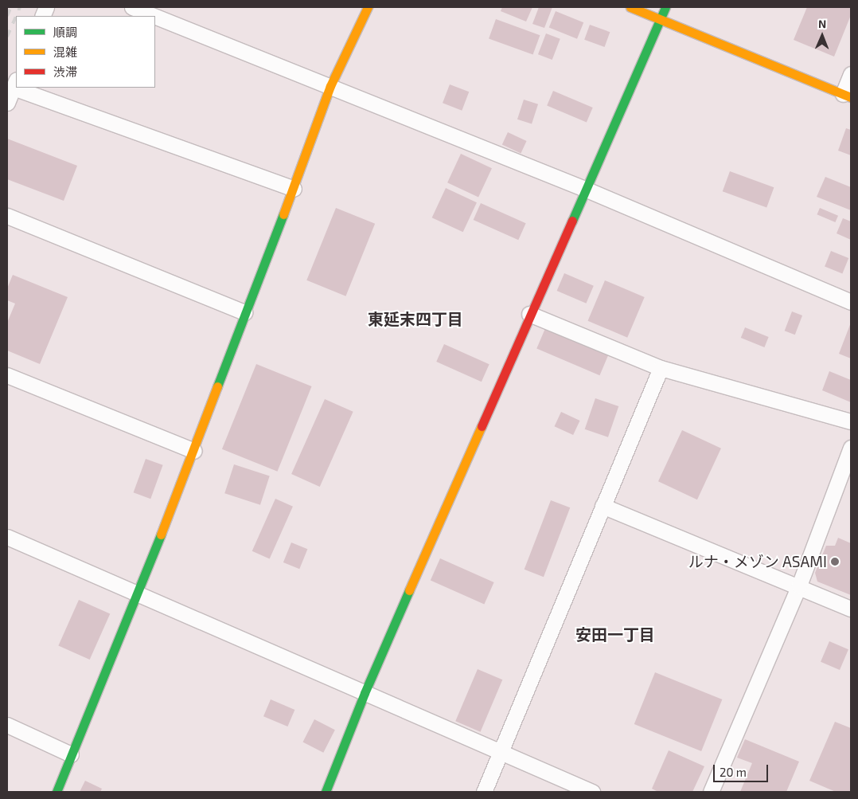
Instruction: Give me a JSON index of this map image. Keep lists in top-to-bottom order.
{
  "districts": ["東延末四丁目", "安田一丁目"],
  "places": ["ルナ・メゾン ASAMI"],
  "legend": ["順調", "混雑", "渋滞"],
  "scale_bar": "20 m",
  "north": "top"
}
